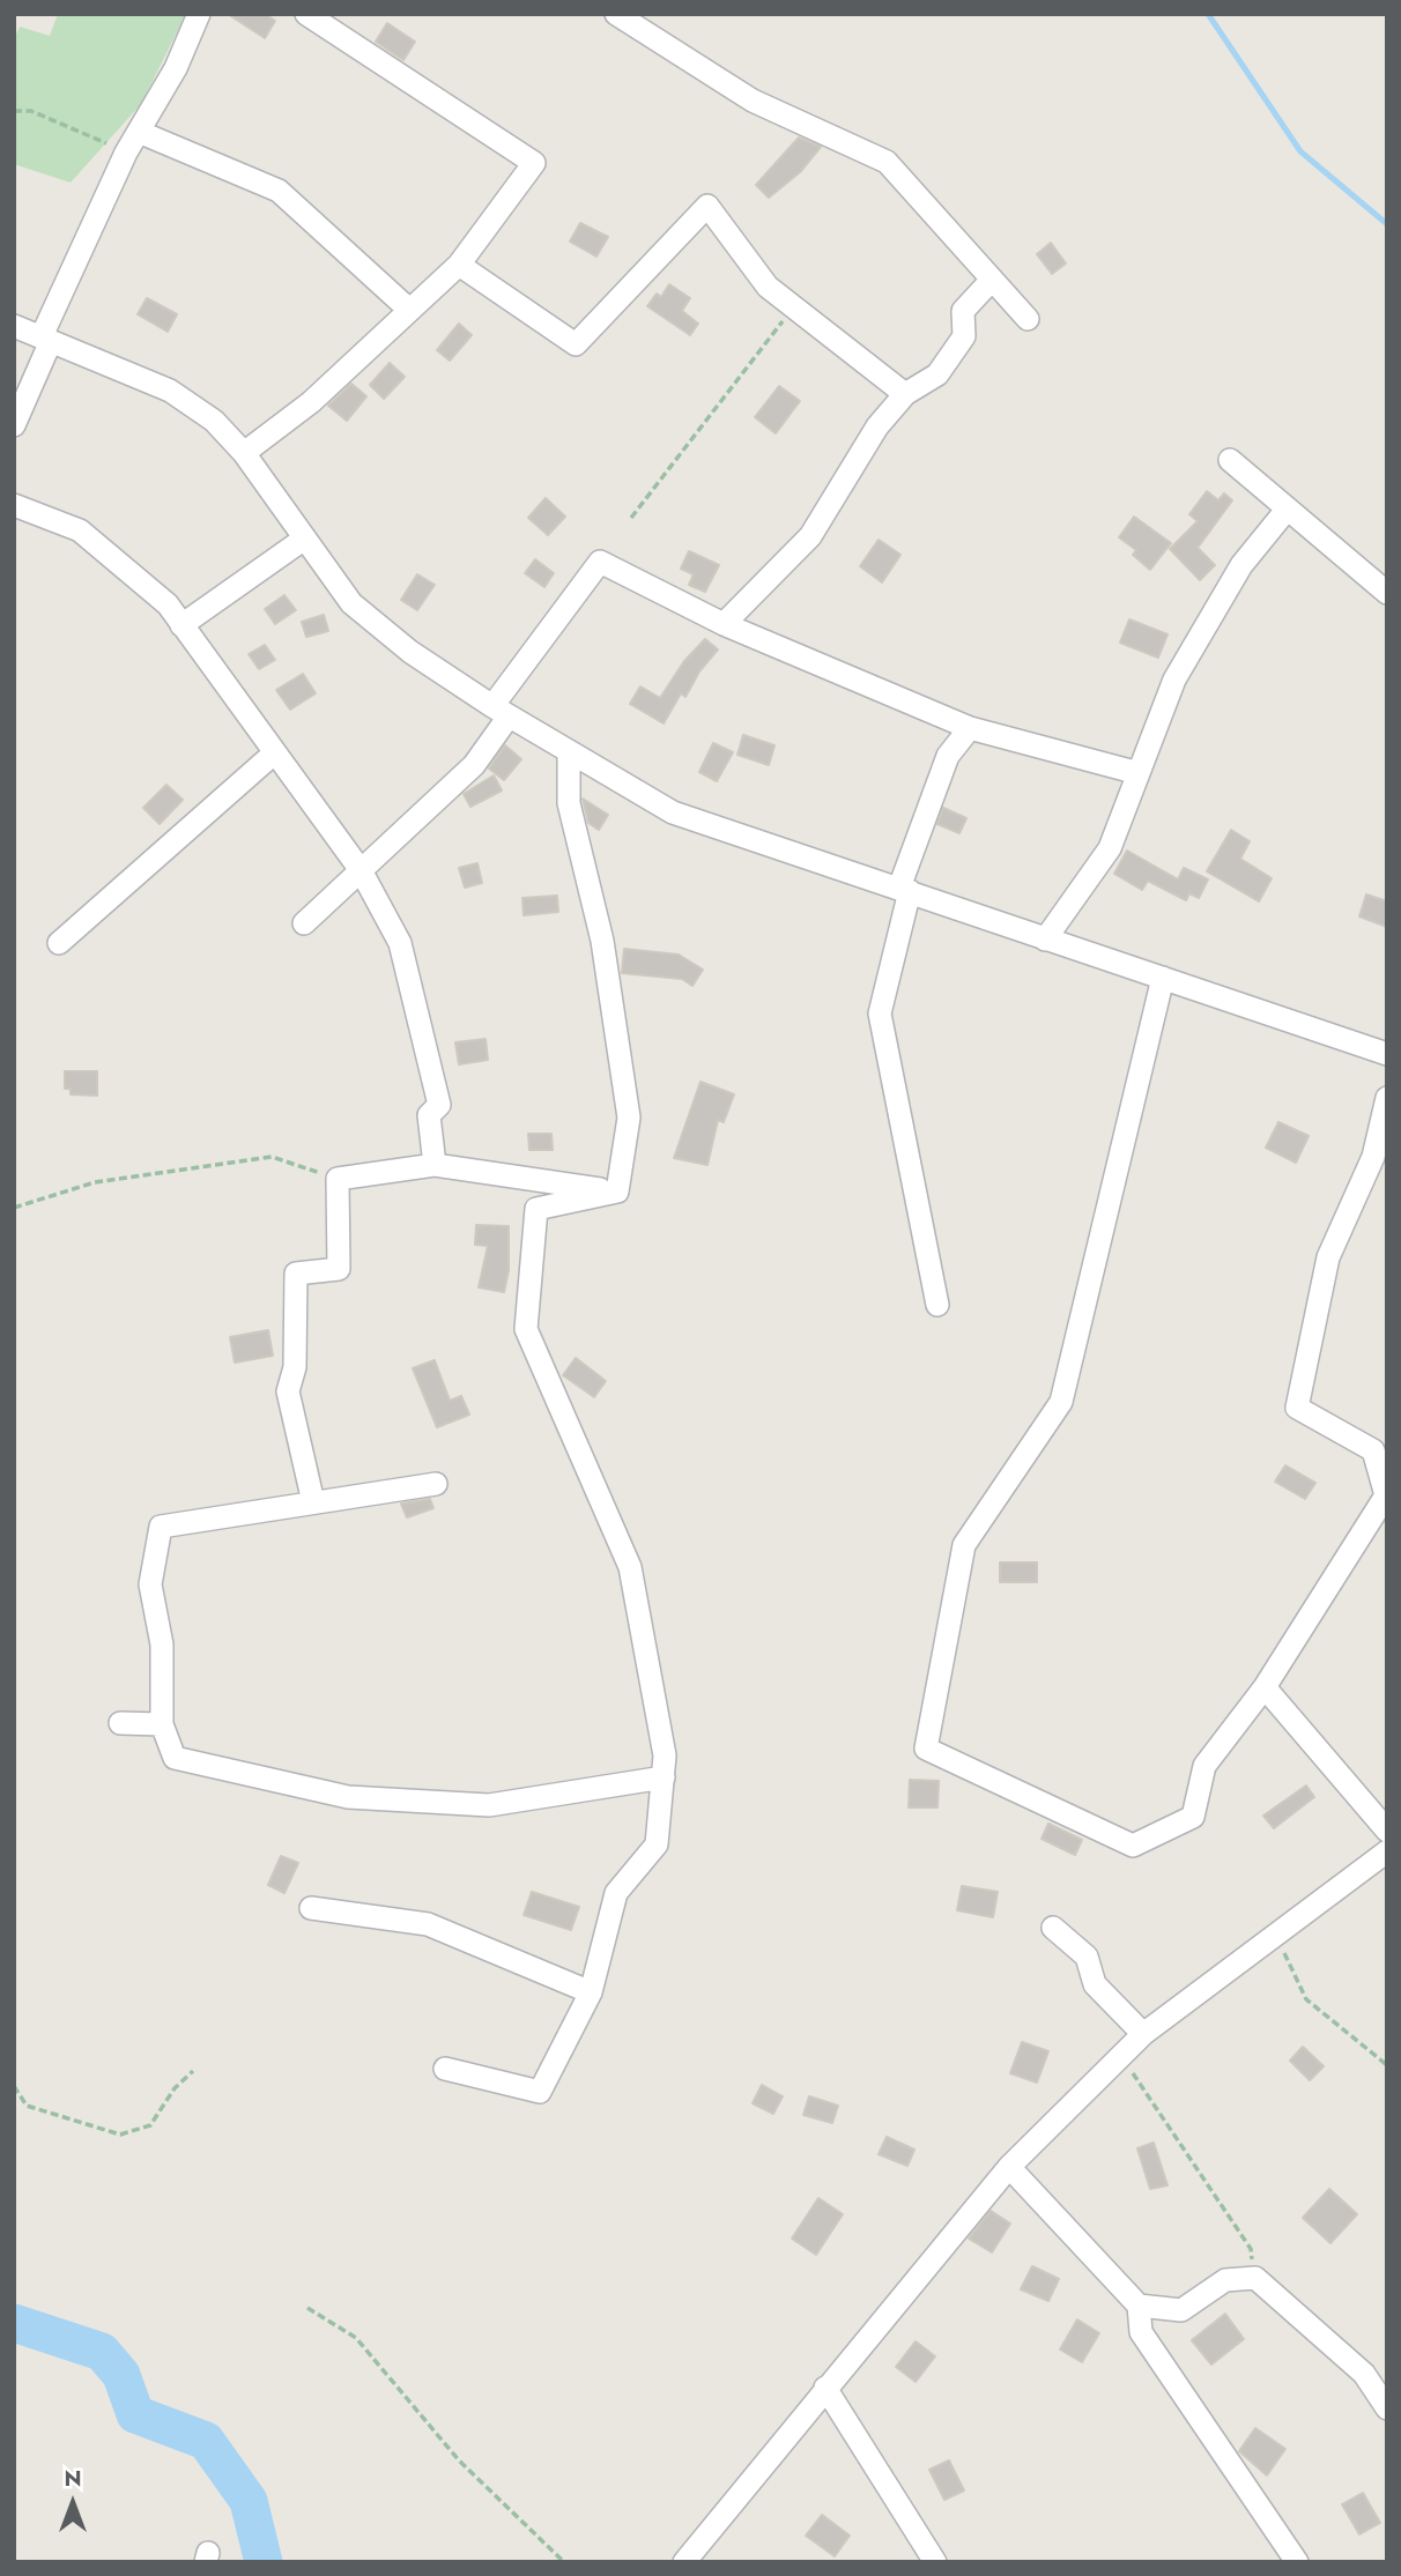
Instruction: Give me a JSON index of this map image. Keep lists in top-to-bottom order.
{
  "north": "top"
}
